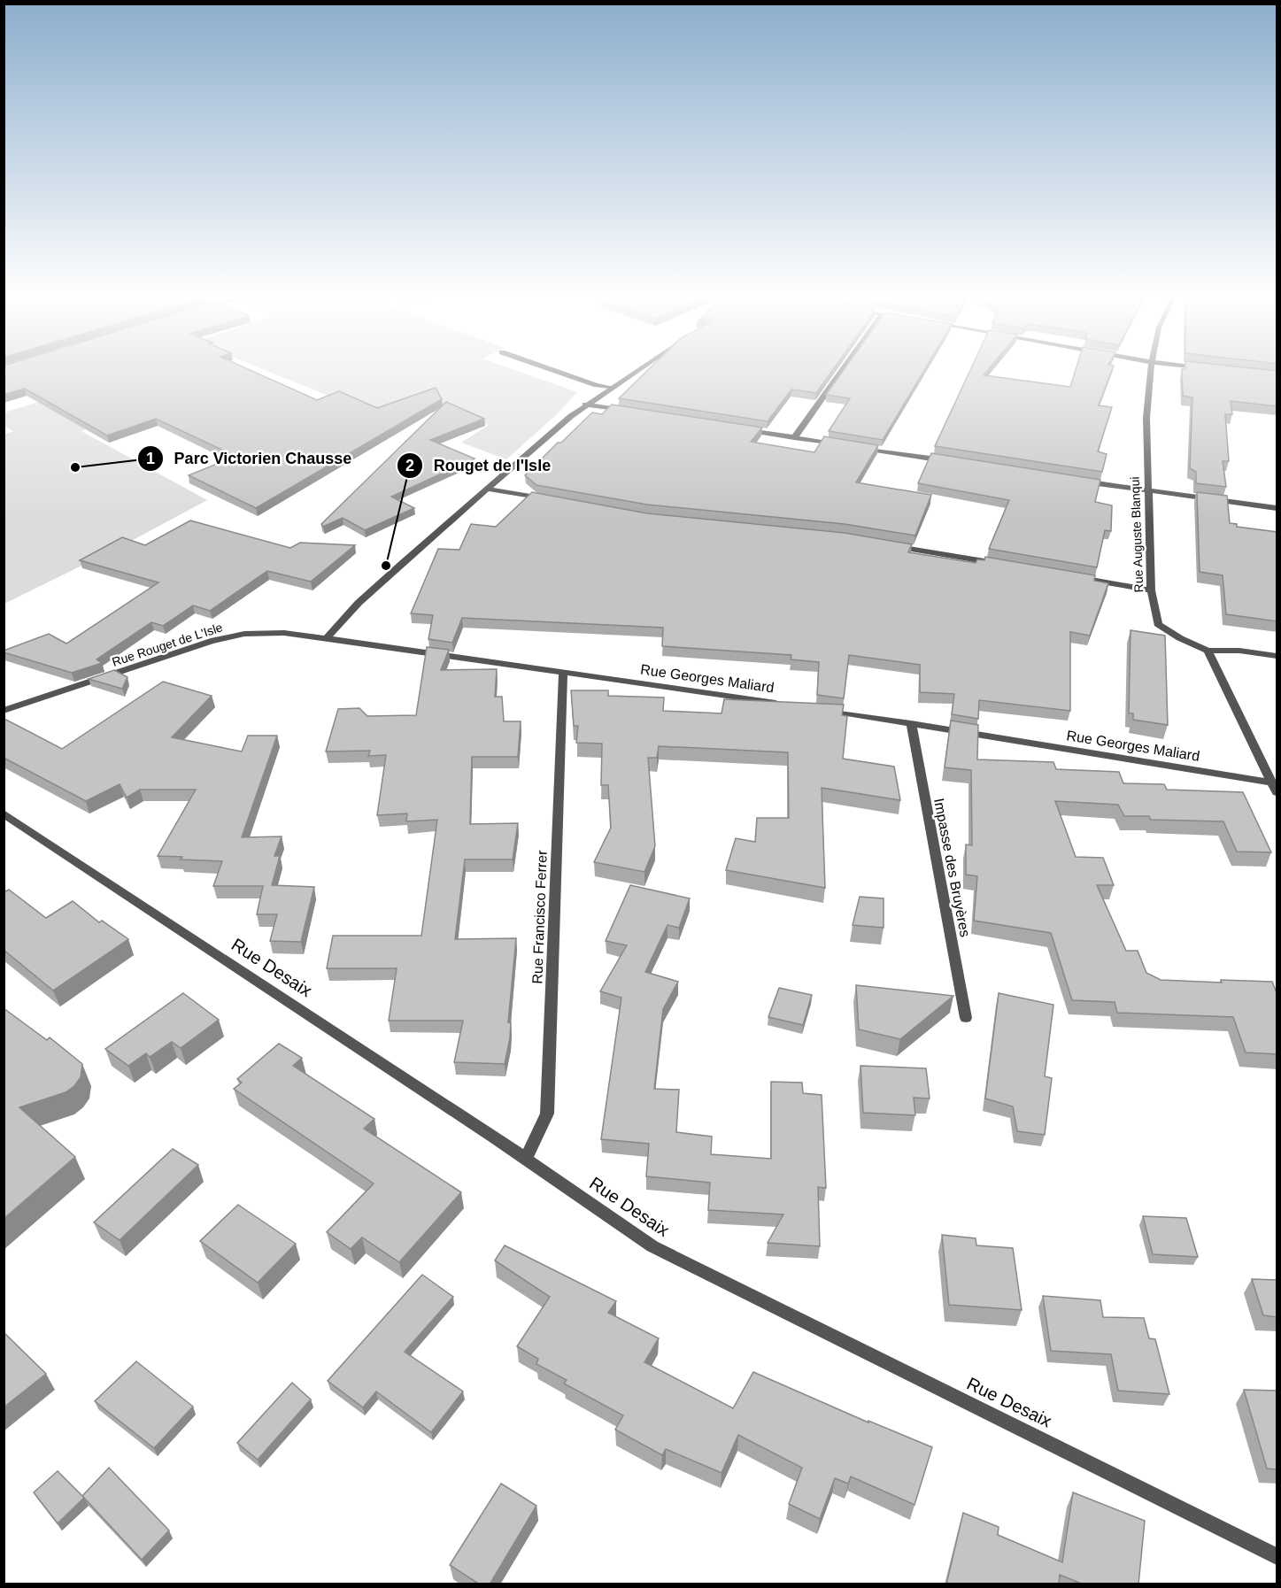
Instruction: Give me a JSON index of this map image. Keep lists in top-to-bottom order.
{
  "streets": {
    "street": [
      "Rue Auguste Blanqui",
      "Rue Rouget de L'Isle",
      "Rue Georges Maliard",
      "Impasse des Bruyères",
      "Rue Francisco Ferrer",
      "Rue Desaix"
    ]
  },
  "crossings": [
    ["Rue Rouget de L'Isle", "Rue Georges Maliard"],
    ["Rue Georges Maliard", "Impasse des Bruyères"],
    ["Rue Georges Maliard", "Rue Francisco Ferrer"],
    ["Rue Francisco Ferrer", "Rue Desaix"]
  ],
  "places": ["Parc Victorien Chausse", "Rouget de l'Isle"]
}
